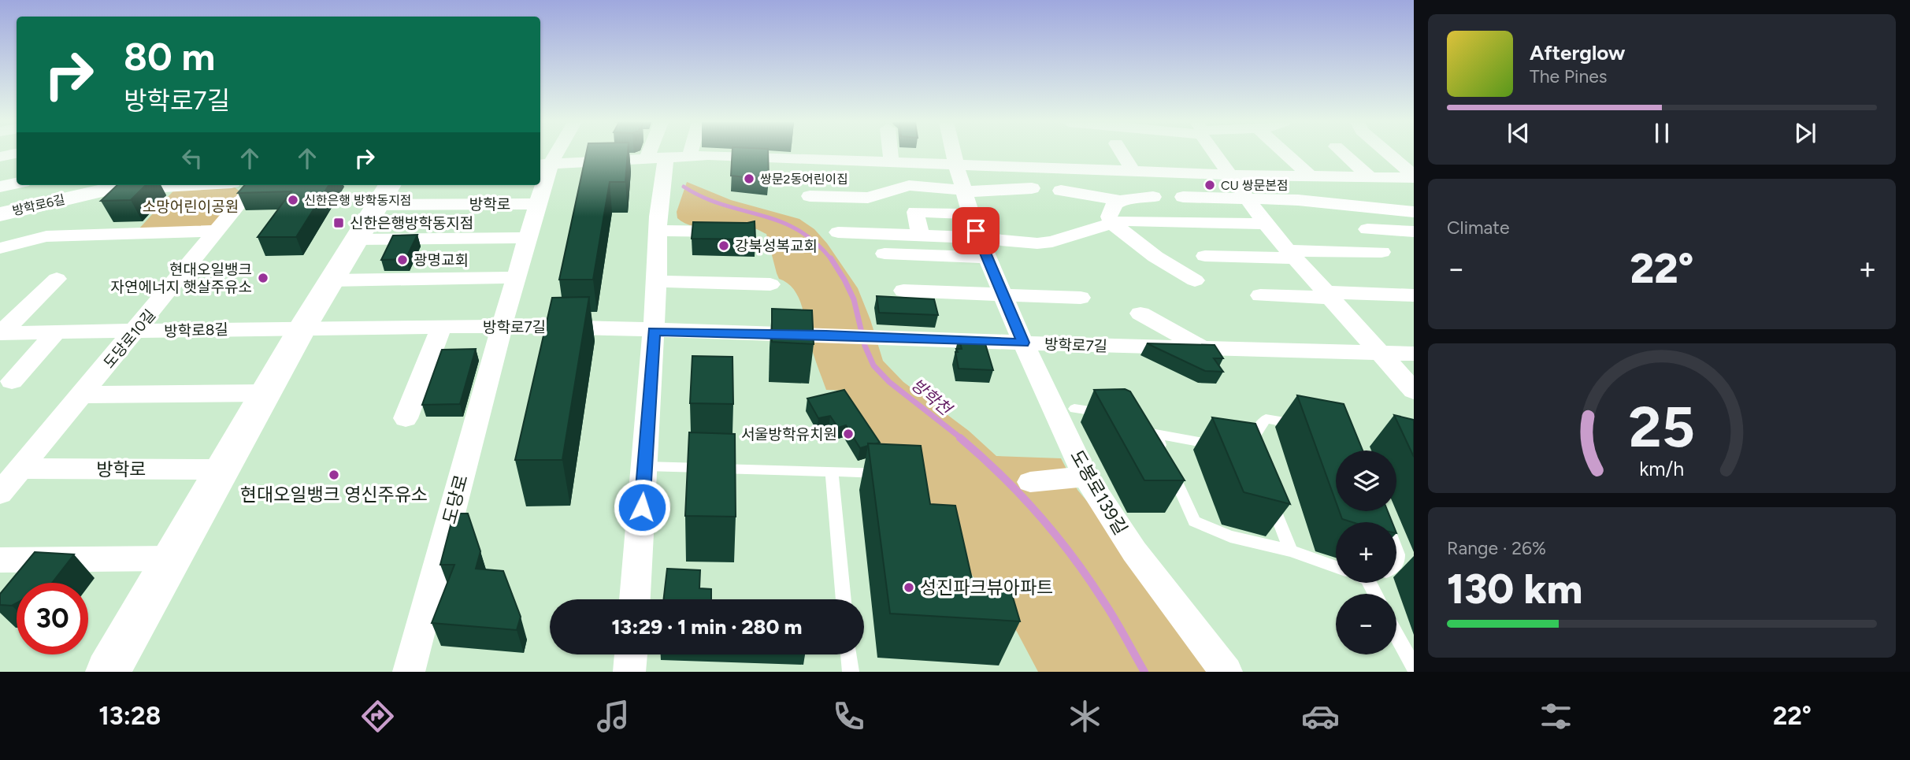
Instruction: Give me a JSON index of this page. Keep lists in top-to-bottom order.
{
  "streets": {
    "main road": ["방학로"],
    "street": [
      "방학로6길",
      "방학로7길",
      "방학로8길",
      "도당로10길",
      "도봉로139길",
      "도당로"
    ]
  },
  "crossings": [
    ["방학로", "방학로7길"],
    ["방학로", "방학로8길"],
    ["방학로", "도당로10길"],
    ["방학로", "도당로"],
    ["방학로7길", "방학로8길"],
    ["방학로7길", "도봉로139길"],
    ["방학로7길", "도당로"],
    ["방학로8길", "도당로10길"]
  ],
  "water": ["방학천"],
  "parks": ["소망어린이공원"],
  "places": {
    "other": [
      "쌍문2동어린이집",
      "CU 쌍문본점",
      "신한은행 방학동지점",
      "강북성복교회",
      "광명교회",
      "현대오일뱅크 자연에너지 햇살주유소",
      "서울방학유치원",
      "현대오일뱅크 영신주유소",
      "성진파크뷰아파트"
    ],
    "transit": ["신한은행방학동지점"]
  },
  "page": {
    "turn": ["80 m", "방학로7길"],
    "song": ["Afterglow", "The Pines"],
    "tile": [
      "Climate",
      ["Range · 26%", "130 km"]
    ],
    "heat": ["−", "22°", "+"],
    "map_buttons": ["+", "−"],
    "limit": "30",
    "trip": "13:29 · 1 min · 280 m",
    "tabs": ["13:28", "22°"],
    "gauge": ["25", "km/h"]
  }
}
